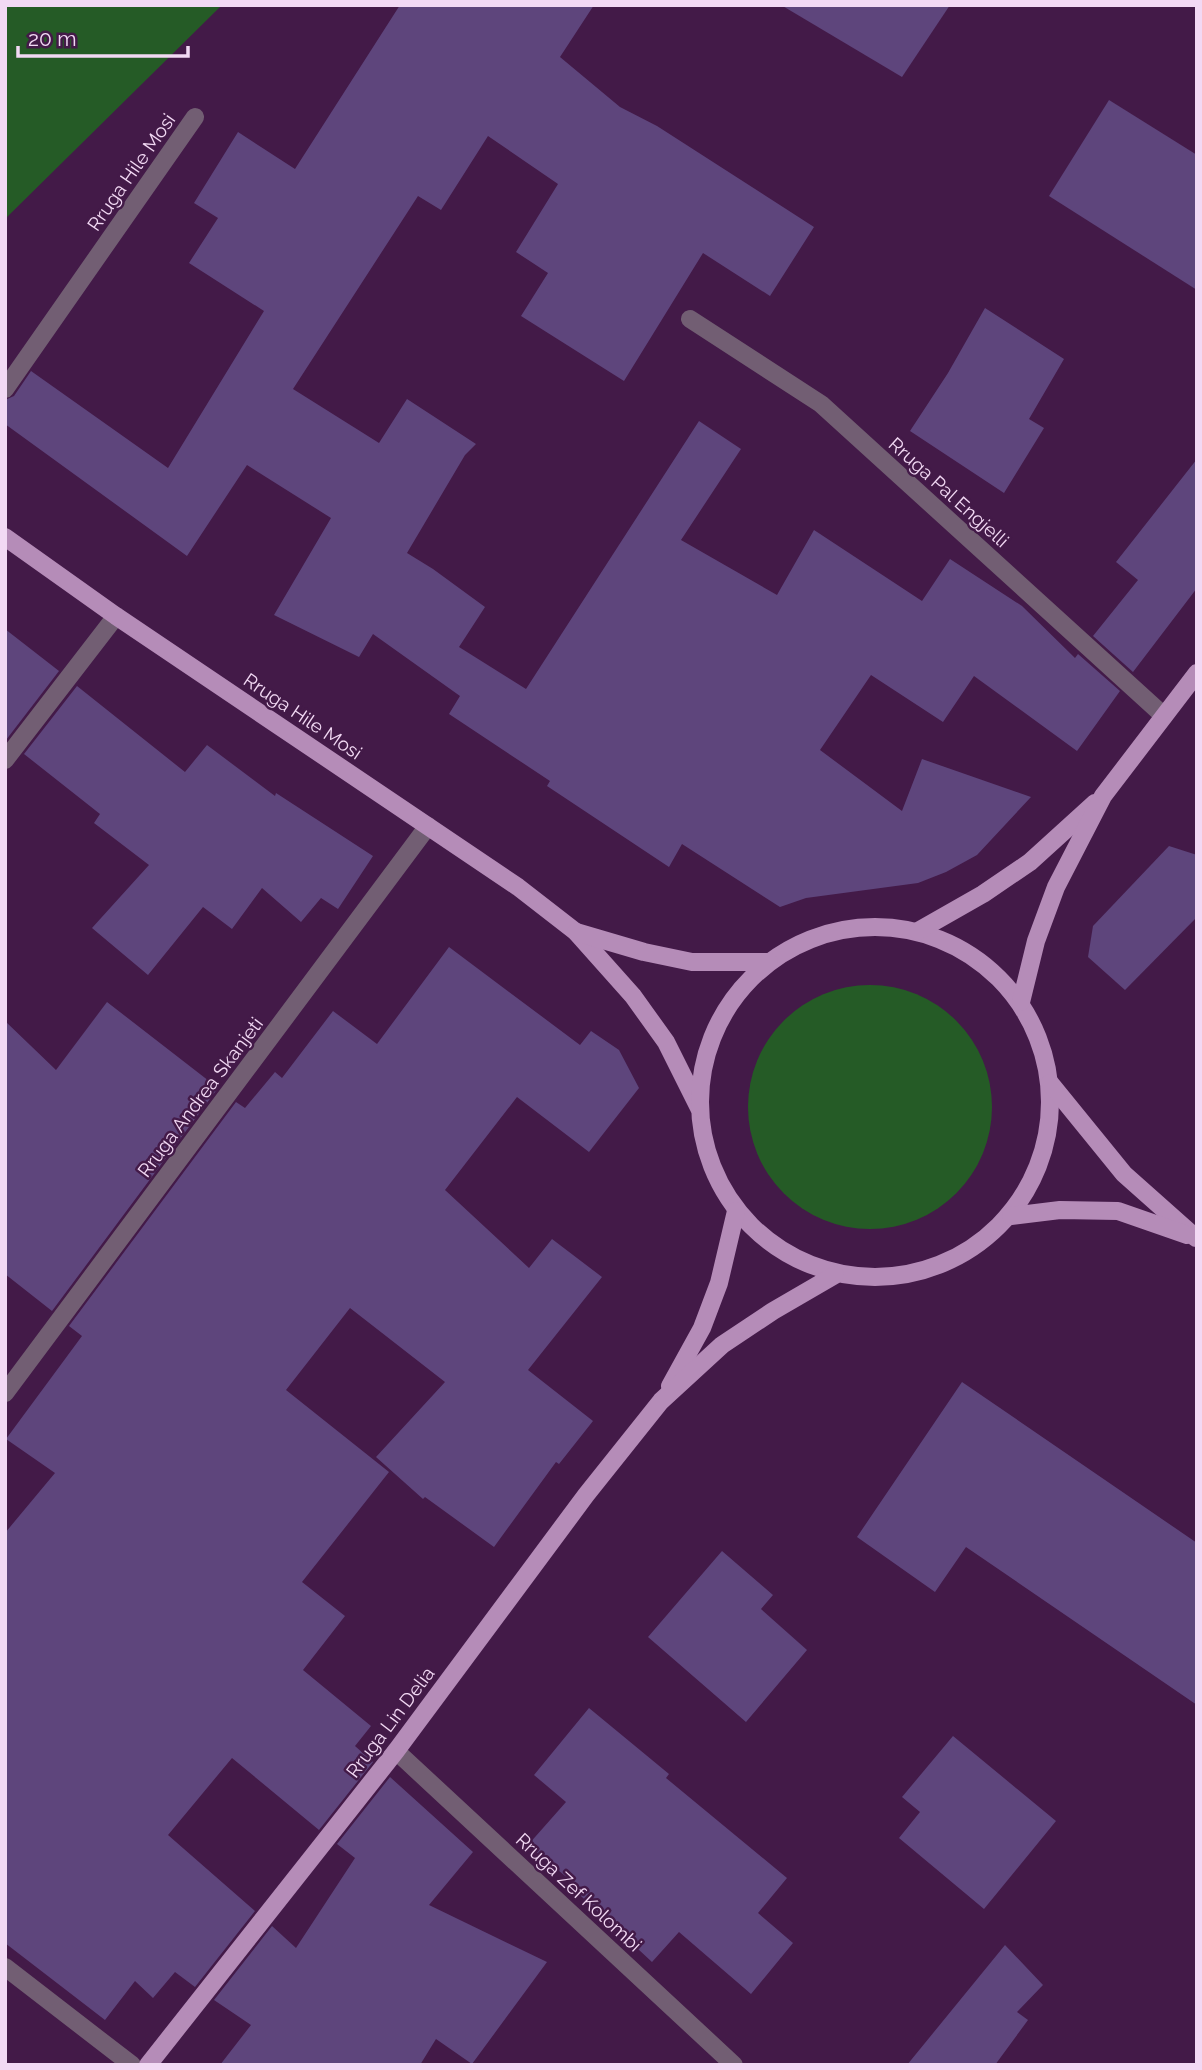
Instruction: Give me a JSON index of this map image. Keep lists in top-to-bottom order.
{
  "streets": {
    "main road": ["Rruga Hile Mosi", "Rruga Lin Delia"],
    "street": ["Rruga Pal Engjelli", "Rruga Andrea Skanjeti", "Rruga Zef Kolombi"]
  },
  "crossings": [
    ["Rruga Hile Mosi", "Rruga Andrea Skanjeti"],
    ["Rruga Lin Delia", "Rruga Zef Kolombi"]
  ],
  "scale_bar": "20 m"
}
